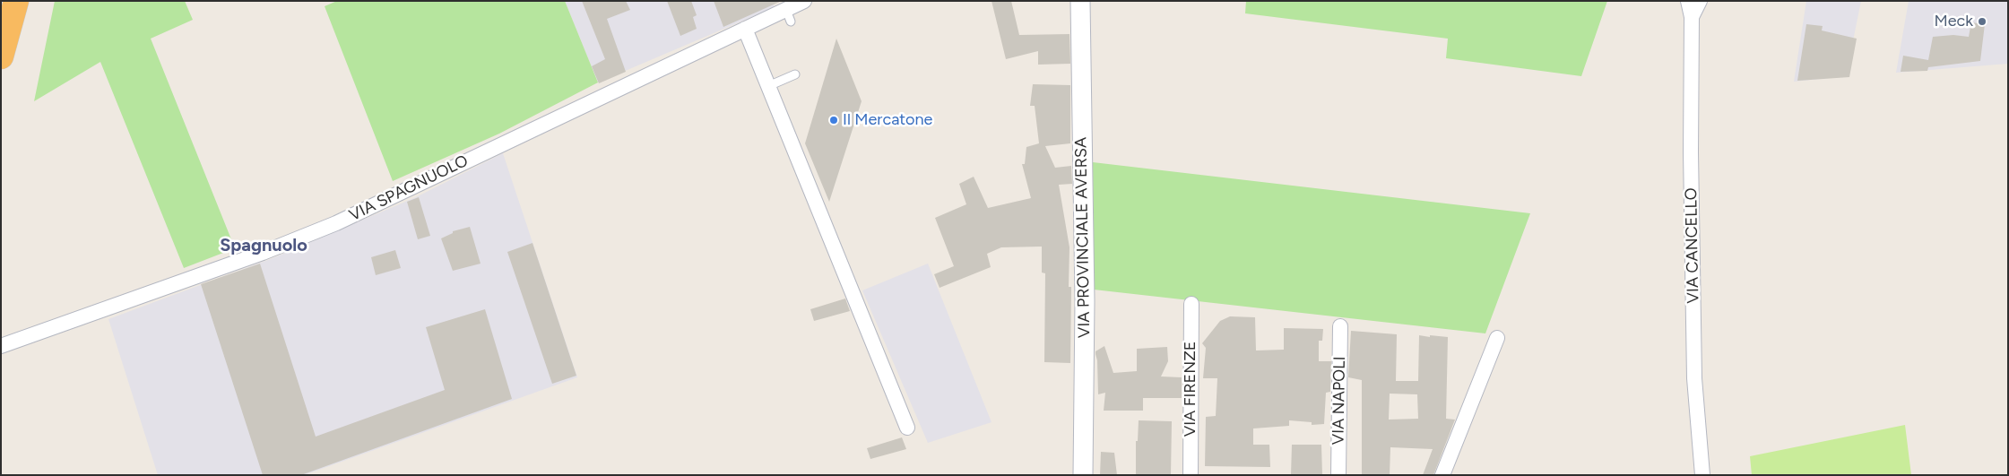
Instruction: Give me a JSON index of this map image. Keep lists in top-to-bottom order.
{
  "streets": {
    "street": [
      "VIA SPAGNUOLO",
      "VIA PROVINCIALE AVERSA",
      "VIA CANCELLO",
      "VIA FIRENZE",
      "VIA NAPOLI"
    ]
  },
  "districts": ["Spagnuolo"],
  "places": ["Meck", "Il Mercatone"]
}
